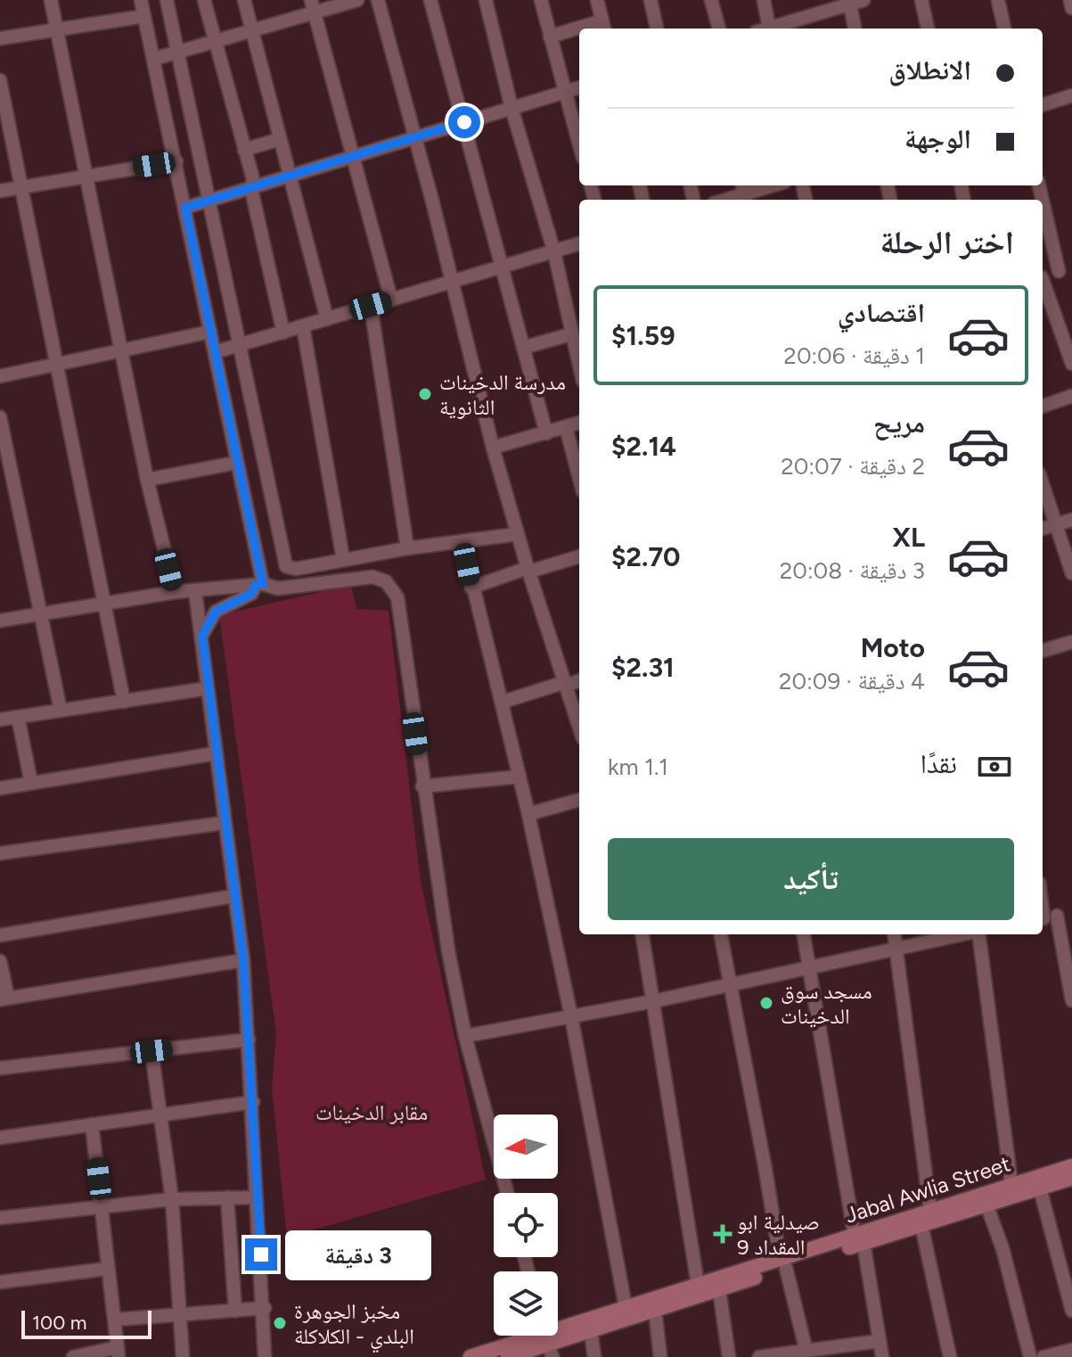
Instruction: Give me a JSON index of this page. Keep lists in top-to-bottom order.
{
  "streets": {
    "main road": ["Jabal Awlia Street"]
  },
  "parks": ["مقابر الدخينات"],
  "places": {
    "other": ["مدرسة الدخينات الثانوية", "مسجد سوق الدخينات", "مخبز الجوهرة البلدي - الكلاكلة"],
    "health": ["صيدلية ابو المقداد 9"]
  },
  "scale_bar": "100 m",
  "north": "left",
  "page": {
    "banner": ["الانطلاق", "الوجهة"],
    "heading": "اختر الرحلة",
    "list": [
      {
        "name": "اقتصادي",
        "note": "1 دقيقة · 20:06",
        "value": "$1.59"
      },
      {
        "name": "مريح",
        "note": "2 دقيقة · 20:07",
        "value": "$2.14"
      },
      {
        "name": "XL",
        "note": "3 دقيقة · 20:08",
        "value": "$2.70"
      },
      {
        "name": "Moto",
        "note": "4 دقيقة · 20:09",
        "value": "$2.31"
      }
    ],
    "pay": ["نقدًا", "1.1 km"],
    "buttons": "تأكيد",
    "bubble": "3 دقيقة",
    "scale": "100 m"
  }
}
